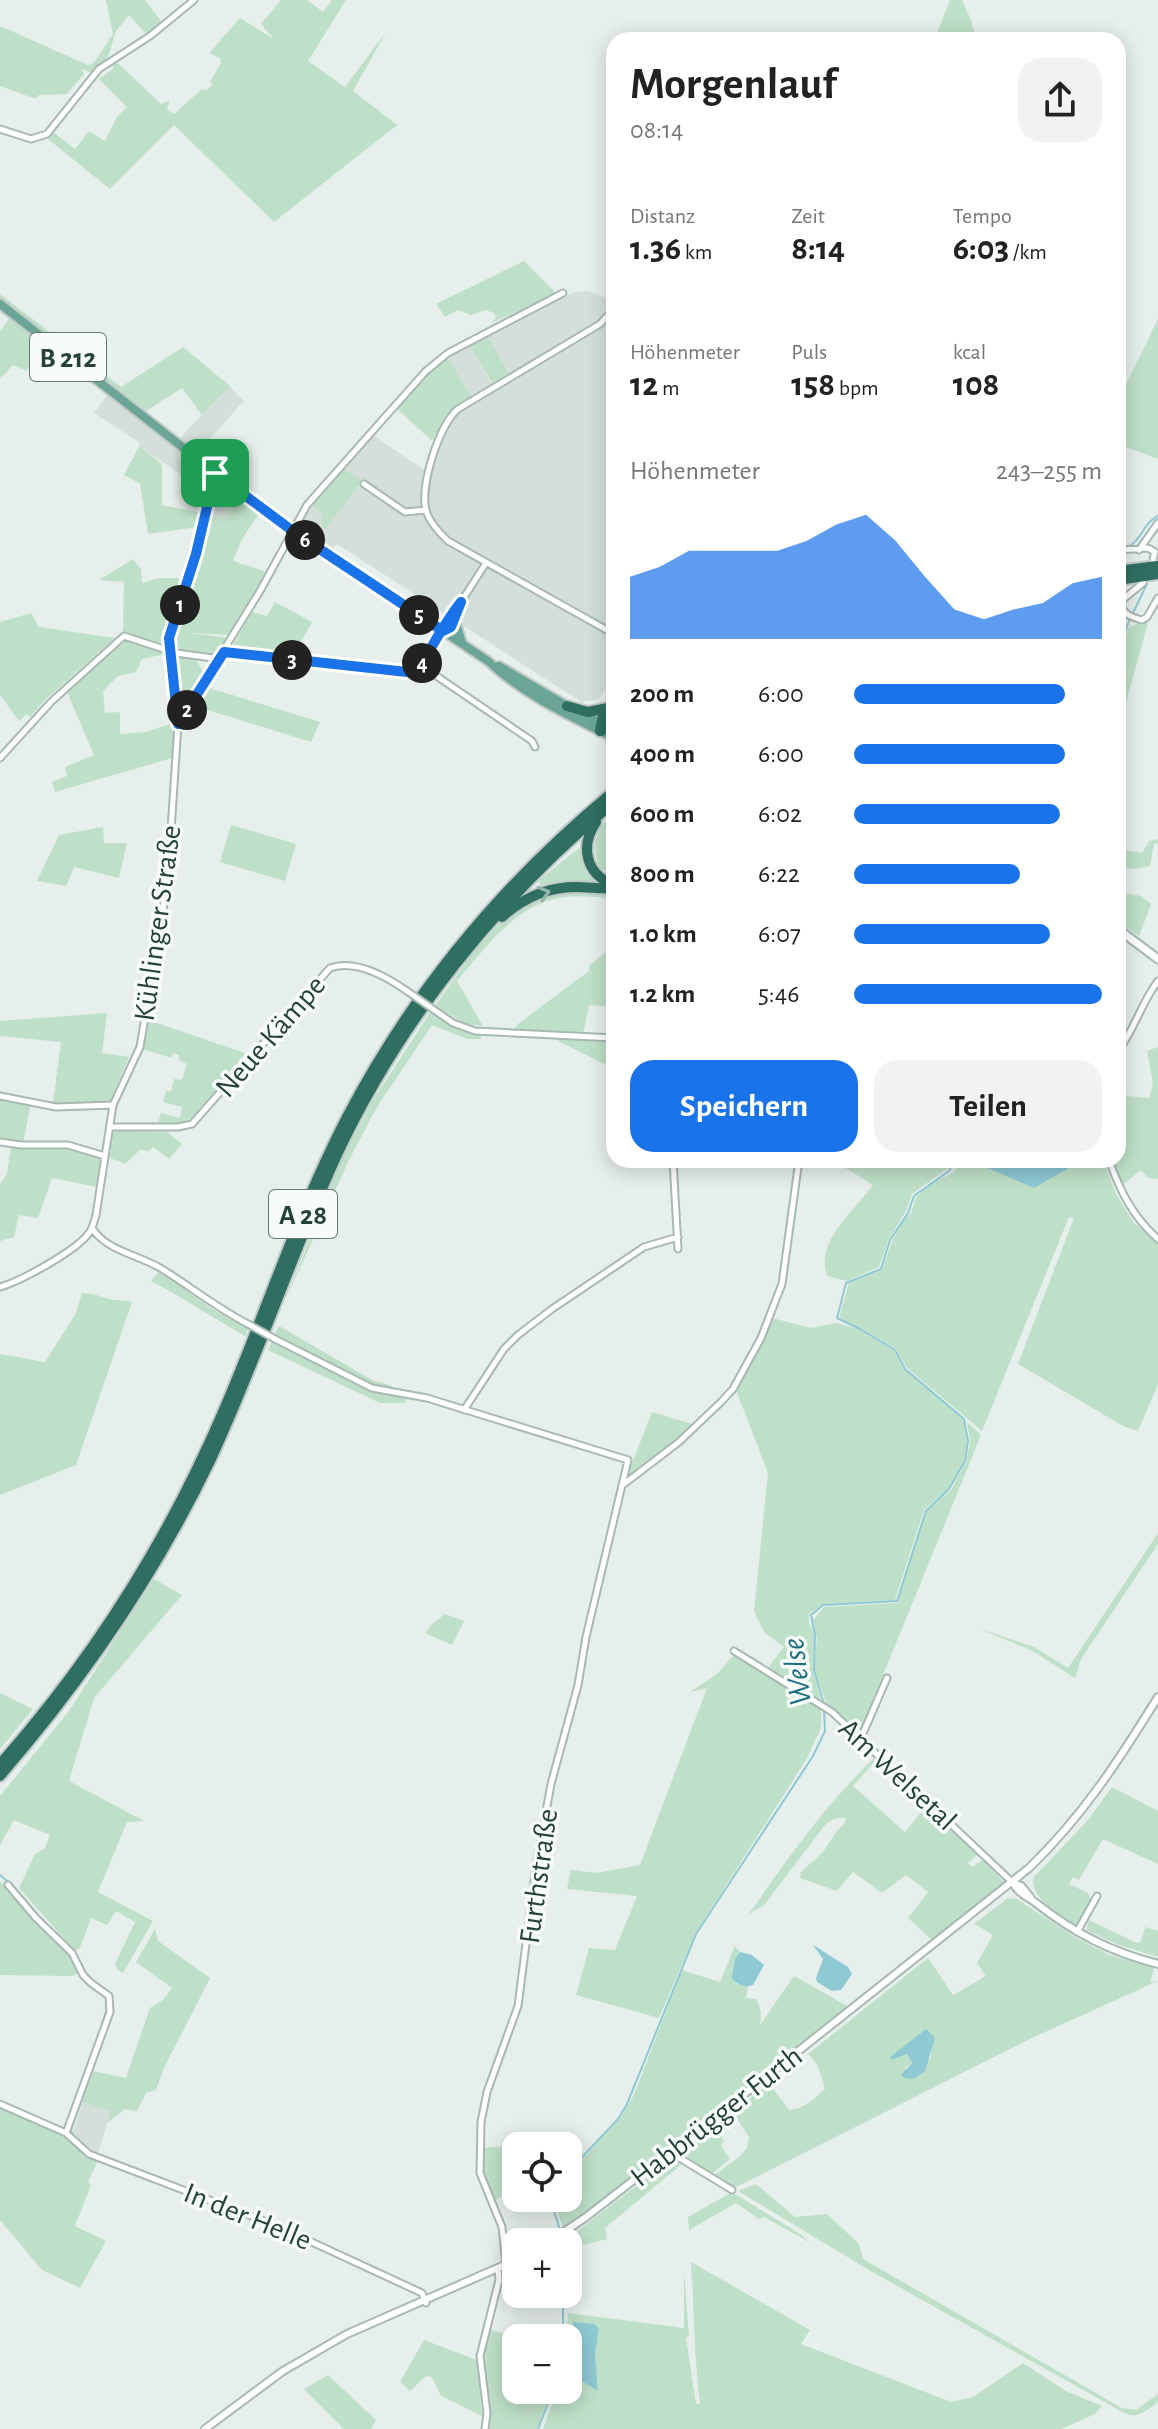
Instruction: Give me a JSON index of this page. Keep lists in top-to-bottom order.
{
  "streets": {
    "highway": ["A 28"],
    "main road": ["B 212"],
    "street": [
      "Kühlinger Straße",
      "Neue Kämpe",
      "Am Welsetal",
      "Furthstraße",
      "Habbrügger Furth",
      "In der Helle"
    ]
  },
  "crossings": [
    ["B 212", "Kühlinger Straße"],
    ["Kühlinger Straße", "Neue Kämpe"],
    ["Am Welsetal", "Habbrügger Furth"]
  ],
  "water": ["Welse"],
  "page": {
    "heading": ["Morgenlauf", "08:14"],
    "stats": [
      ["Distanz", "1.36 km"],
      ["Zeit", "8:14"],
      ["Tempo", "6:03 /km"],
      ["Höhenmeter", "12 m"],
      ["Puls", "158 bpm"],
      ["kcal", "108"]
    ],
    "chart": ["Höhenmeter", "243–255 m"],
    "pins": [
      "6",
      "1",
      "5",
      "3",
      "4",
      "2"
    ],
    "list": [
      {
        "name": "200 m",
        "note": "6:00"
      },
      {
        "name": "400 m",
        "note": "6:00"
      },
      {
        "name": "600 m",
        "note": "6:02"
      },
      {
        "name": "800 m",
        "note": "6:22"
      },
      {
        "name": "1.0 km",
        "note": "6:07"
      },
      {
        "name": "1.2 km",
        "note": "5:46"
      }
    ],
    "buttons": ["Speichern", "Teilen"],
    "map_buttons": ["+", "−"]
  }
}
